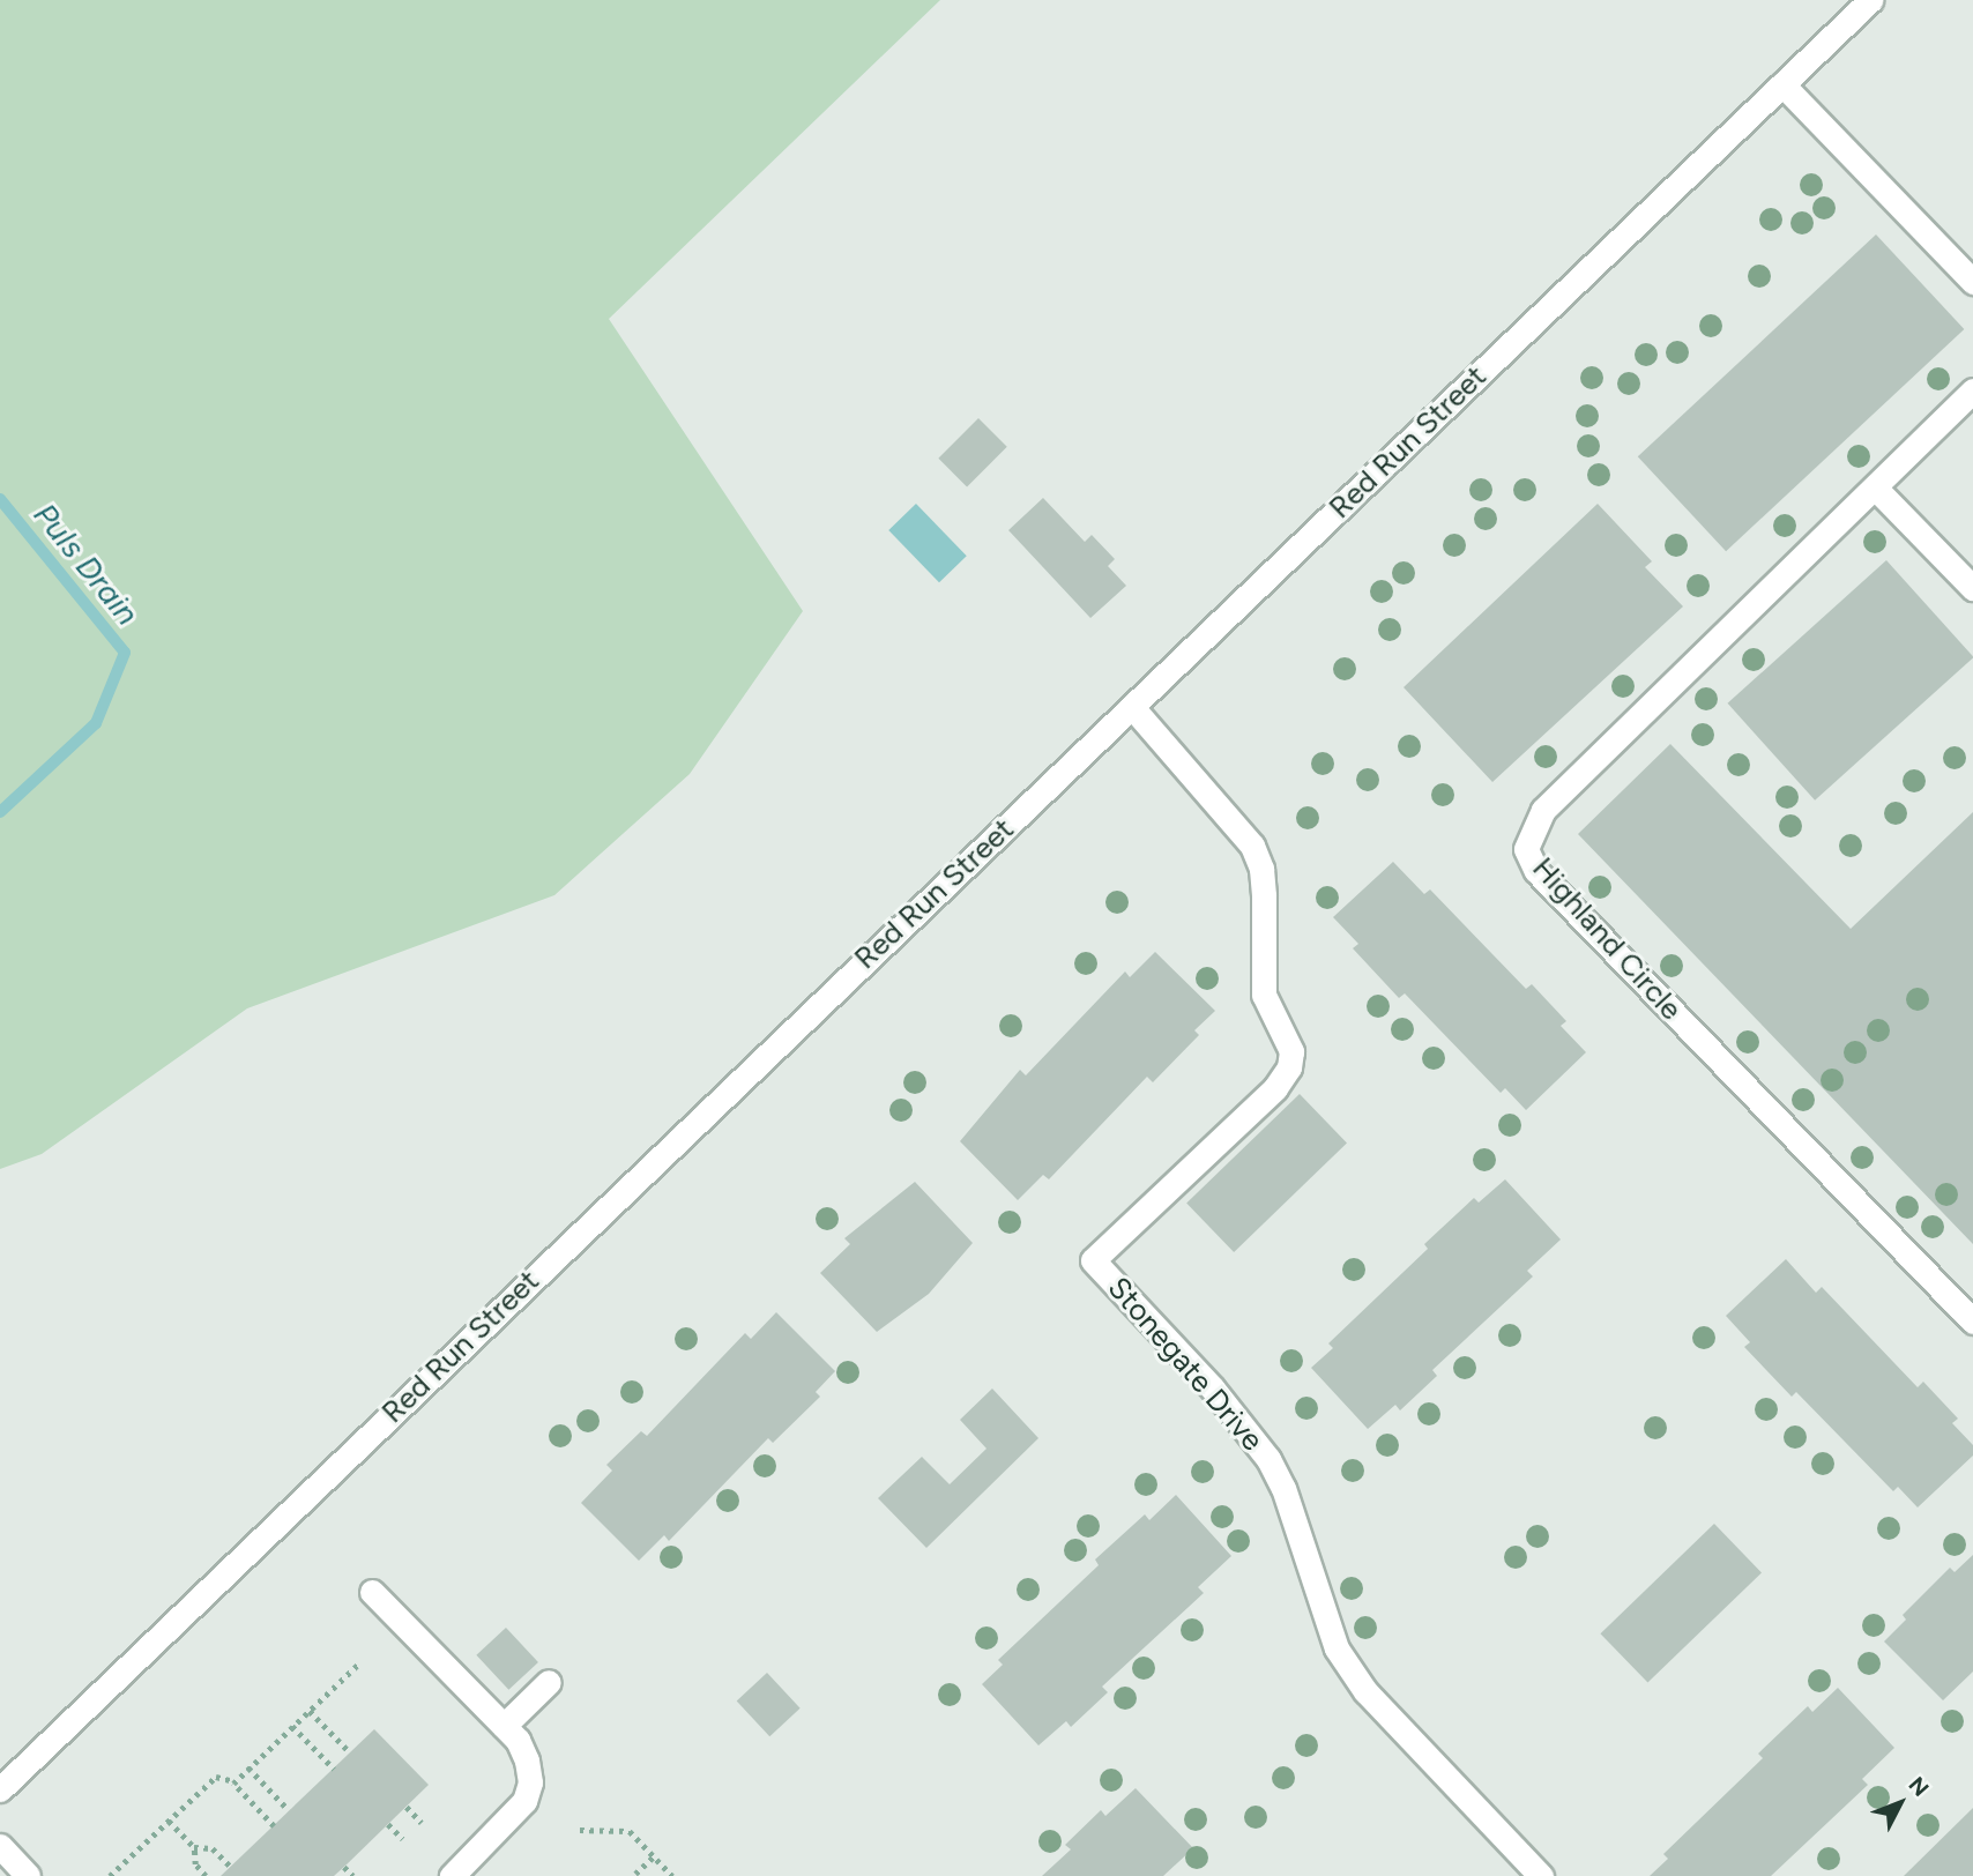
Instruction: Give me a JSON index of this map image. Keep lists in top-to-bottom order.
{
  "streets": {
    "street": ["Red Run Street", "Highland Circle", "Stonegate Drive"]
  },
  "crossings": [
    ["Red Run Street", "Stonegate Drive"]
  ],
  "water": ["Puls Drain"],
  "north": "top right"
}
